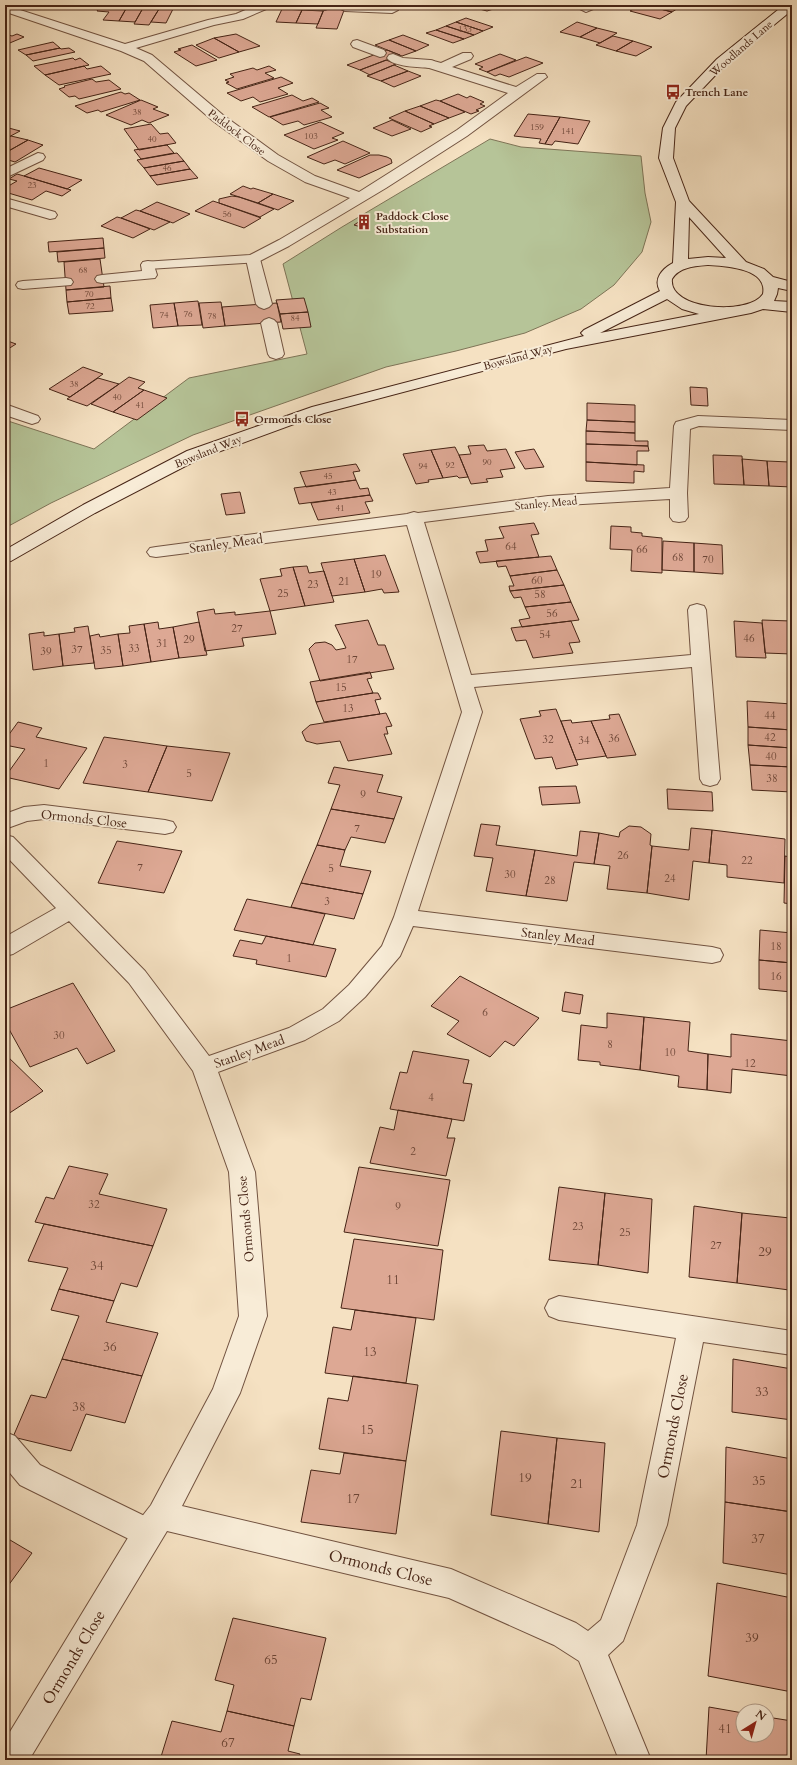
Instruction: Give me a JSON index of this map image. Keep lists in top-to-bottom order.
{
  "streets": {
    "street": [
      "Woodlands Lane",
      "Paddock Close",
      "Bowsland Way",
      "Stanley Mead",
      "Ormonds Close"
    ]
  },
  "crossings": [
    ["Stanley Mead", "Ormonds Close"]
  ],
  "places": {
    "bus stop": ["Trench Lane", "Ormonds Close"],
    "building": ["Paddock Close Substation"]
  },
  "house_numbers": [
    "133",
    "38",
    "159",
    "141",
    "103",
    "40",
    "46",
    "23",
    "56",
    "68",
    "70",
    "72",
    "76",
    "74",
    "78",
    "84",
    "38",
    "40",
    "41",
    "90",
    "92",
    "94",
    "45",
    "43",
    "41",
    "64",
    "66",
    "68",
    "70",
    "19",
    "60",
    "21",
    "23",
    "25",
    "58",
    "56",
    "27",
    "54",
    "46",
    "29",
    "31",
    "33",
    "37",
    "35",
    "39",
    "17",
    "15",
    "13",
    "44",
    "42",
    "36",
    "32",
    "34",
    "40",
    "1",
    "3",
    "5",
    "38",
    "9",
    "7",
    "26",
    "22",
    "7",
    "5",
    "30",
    "24",
    "28",
    "3",
    "18",
    "1",
    "16",
    "6",
    "30",
    "8",
    "10",
    "12",
    "4",
    "2",
    "32",
    "9",
    "23",
    "25",
    "27",
    "29",
    "34",
    "11",
    "36",
    "13",
    "33",
    "38",
    "15",
    "19",
    "35",
    "21",
    "17",
    "37",
    "39",
    "65",
    "41",
    "67"
  ],
  "north": "top right"
}
